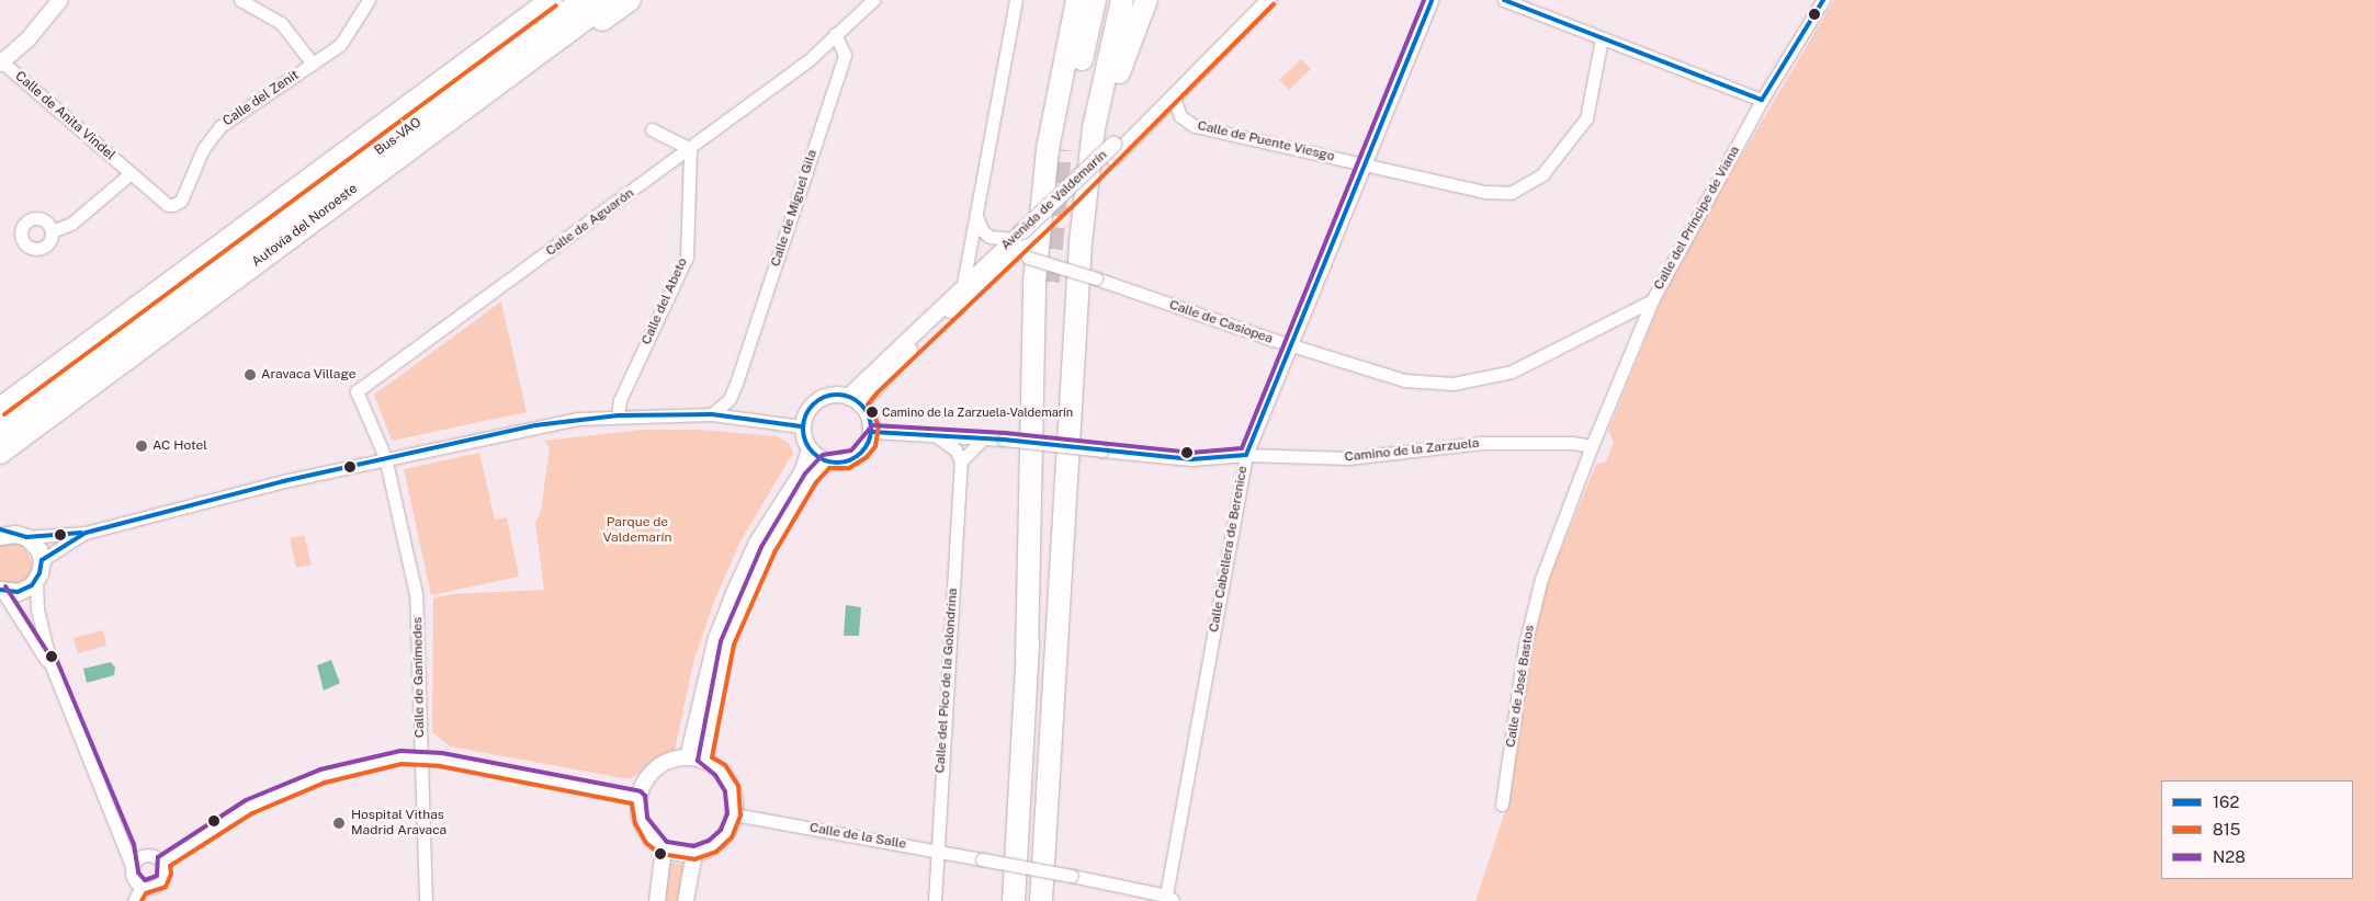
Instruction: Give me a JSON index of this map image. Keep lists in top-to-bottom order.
{
  "streets": {
    "highway": ["Bus-VAO", "Autovía del Noroeste"],
    "street": [
      "Calle del Zenit",
      "Calle de Anita Vindel",
      "Calle de Puente Viesgo",
      "Avenida de Valdemarín",
      "Calle de Miguel Gila",
      "Calle del Príncipe de Viana",
      "Calle de Aguarón",
      "Calle del Abeto",
      "Calle de Casiopea",
      "Camino de la Zarzuela",
      "Calle Cabellera de Berenice",
      "Calle de Ganímedes",
      "Calle del Pico de la Golondrina",
      "Calle de José Bastos",
      "Calle de la Salle"
    ]
  },
  "crossings": [
    ["Calle del Zenit", "Calle de Anita Vindel"],
    ["Calle de Puente Viesgo", "Avenida de Valdemarín"],
    ["Calle de Puente Viesgo", "Calle Cabellera de Berenice"],
    ["Avenida de Valdemarín", "Calle de Casiopea"],
    ["Avenida de Valdemarín", "Camino de la Zarzuela"],
    ["Calle de Miguel Gila", "Calle de Aguarón"],
    ["Calle del Príncipe de Viana", "Calle de Casiopea"],
    ["Calle del Príncipe de Viana", "Camino de la Zarzuela"],
    ["Calle del Príncipe de Viana", "Calle de José Bastos"],
    ["Calle de Aguarón", "Calle del Abeto"],
    ["Calle de Aguarón", "Calle de Ganímedes"],
    ["Calle de Casiopea", "Calle Cabellera de Berenice"],
    ["Camino de la Zarzuela", "Calle Cabellera de Berenice"],
    ["Camino de la Zarzuela", "Calle de José Bastos"],
    ["Calle Cabellera de Berenice", "Calle de la Salle"],
    ["Calle del Pico de la Golondrina", "Calle de la Salle"]
  ],
  "parks": ["Parque de Valdemarín"],
  "places": [
    "Aravaca Village",
    "Camino de la Zarzuela-Valdemarín",
    "AC Hotel",
    "Hospital Vithas Madrid Aravaca"
  ],
  "lines": ["transit line 162", "transit line N28", "transit line 815"],
  "legend": ["162", "815", "N28"]
}
